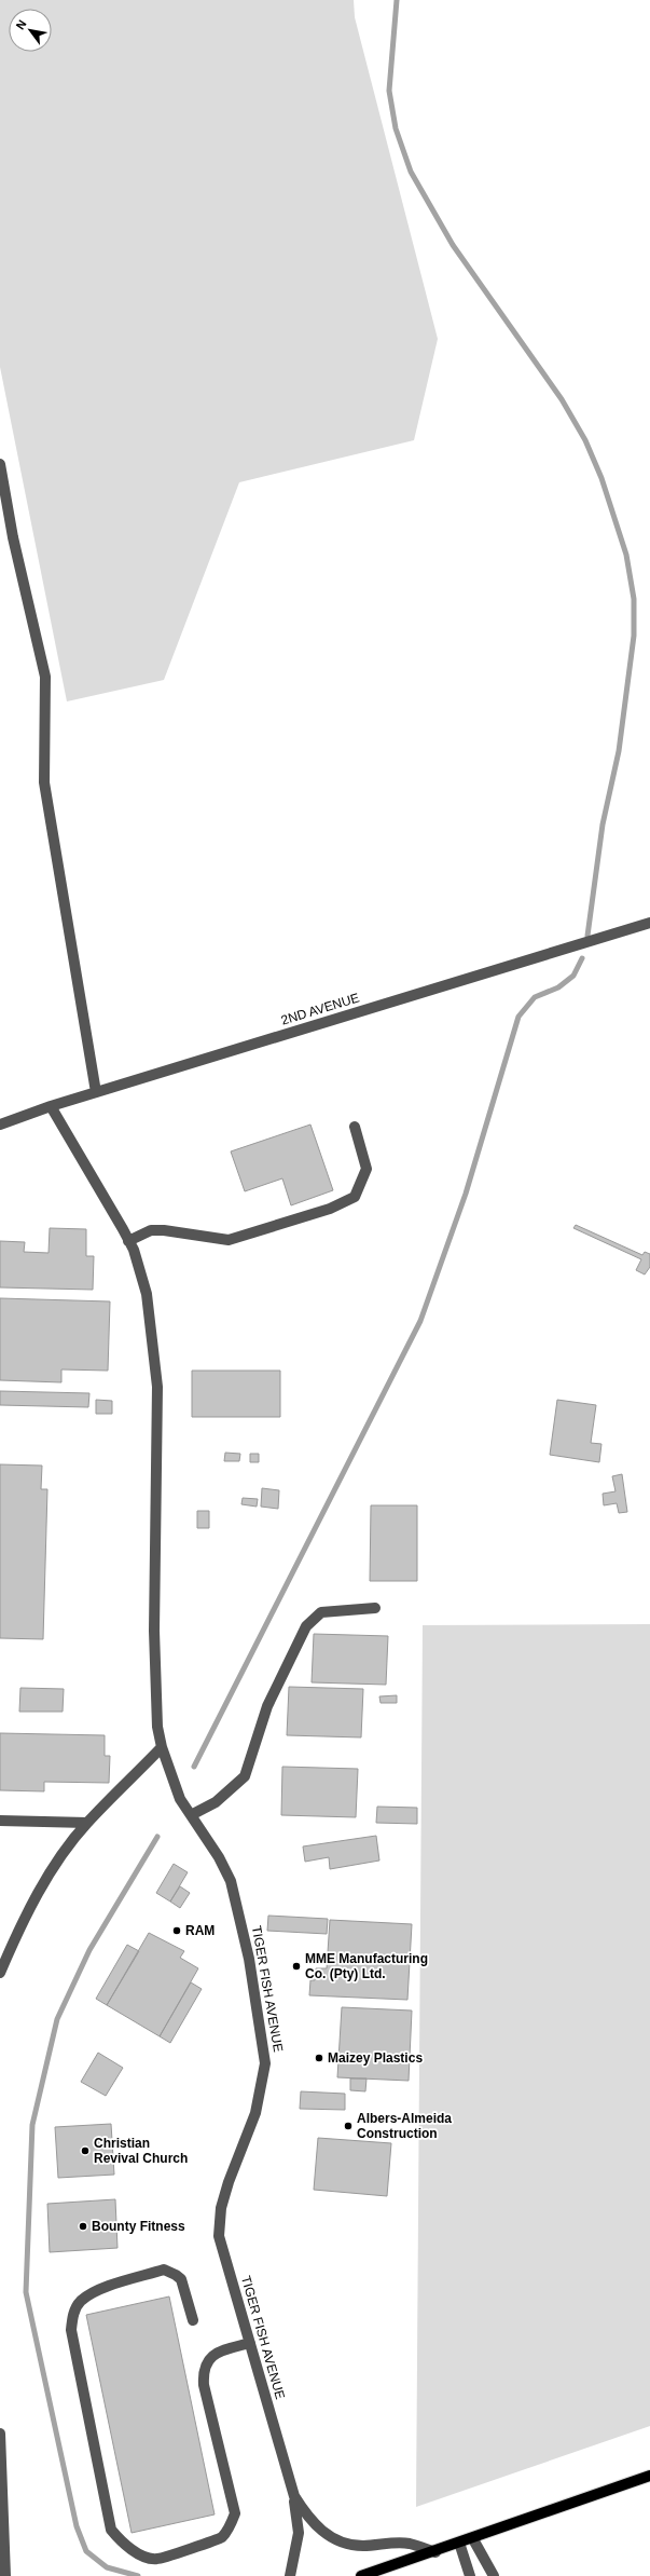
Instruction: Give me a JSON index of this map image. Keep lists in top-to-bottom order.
{
  "streets": {
    "street": ["2ND AVENUE", "TIGER FISH AVENUE"]
  },
  "crossings": [
    ["2ND AVENUE", "TIGER FISH AVENUE"]
  ],
  "places": [
    "RAM",
    "MME Manufacturing Co. (Pty) Ltd.",
    "Maizey Plastics",
    "Albers-Almeida Construction",
    "Christian Revival Church",
    "Bounty Fitness"
  ],
  "north": "top left"
}
